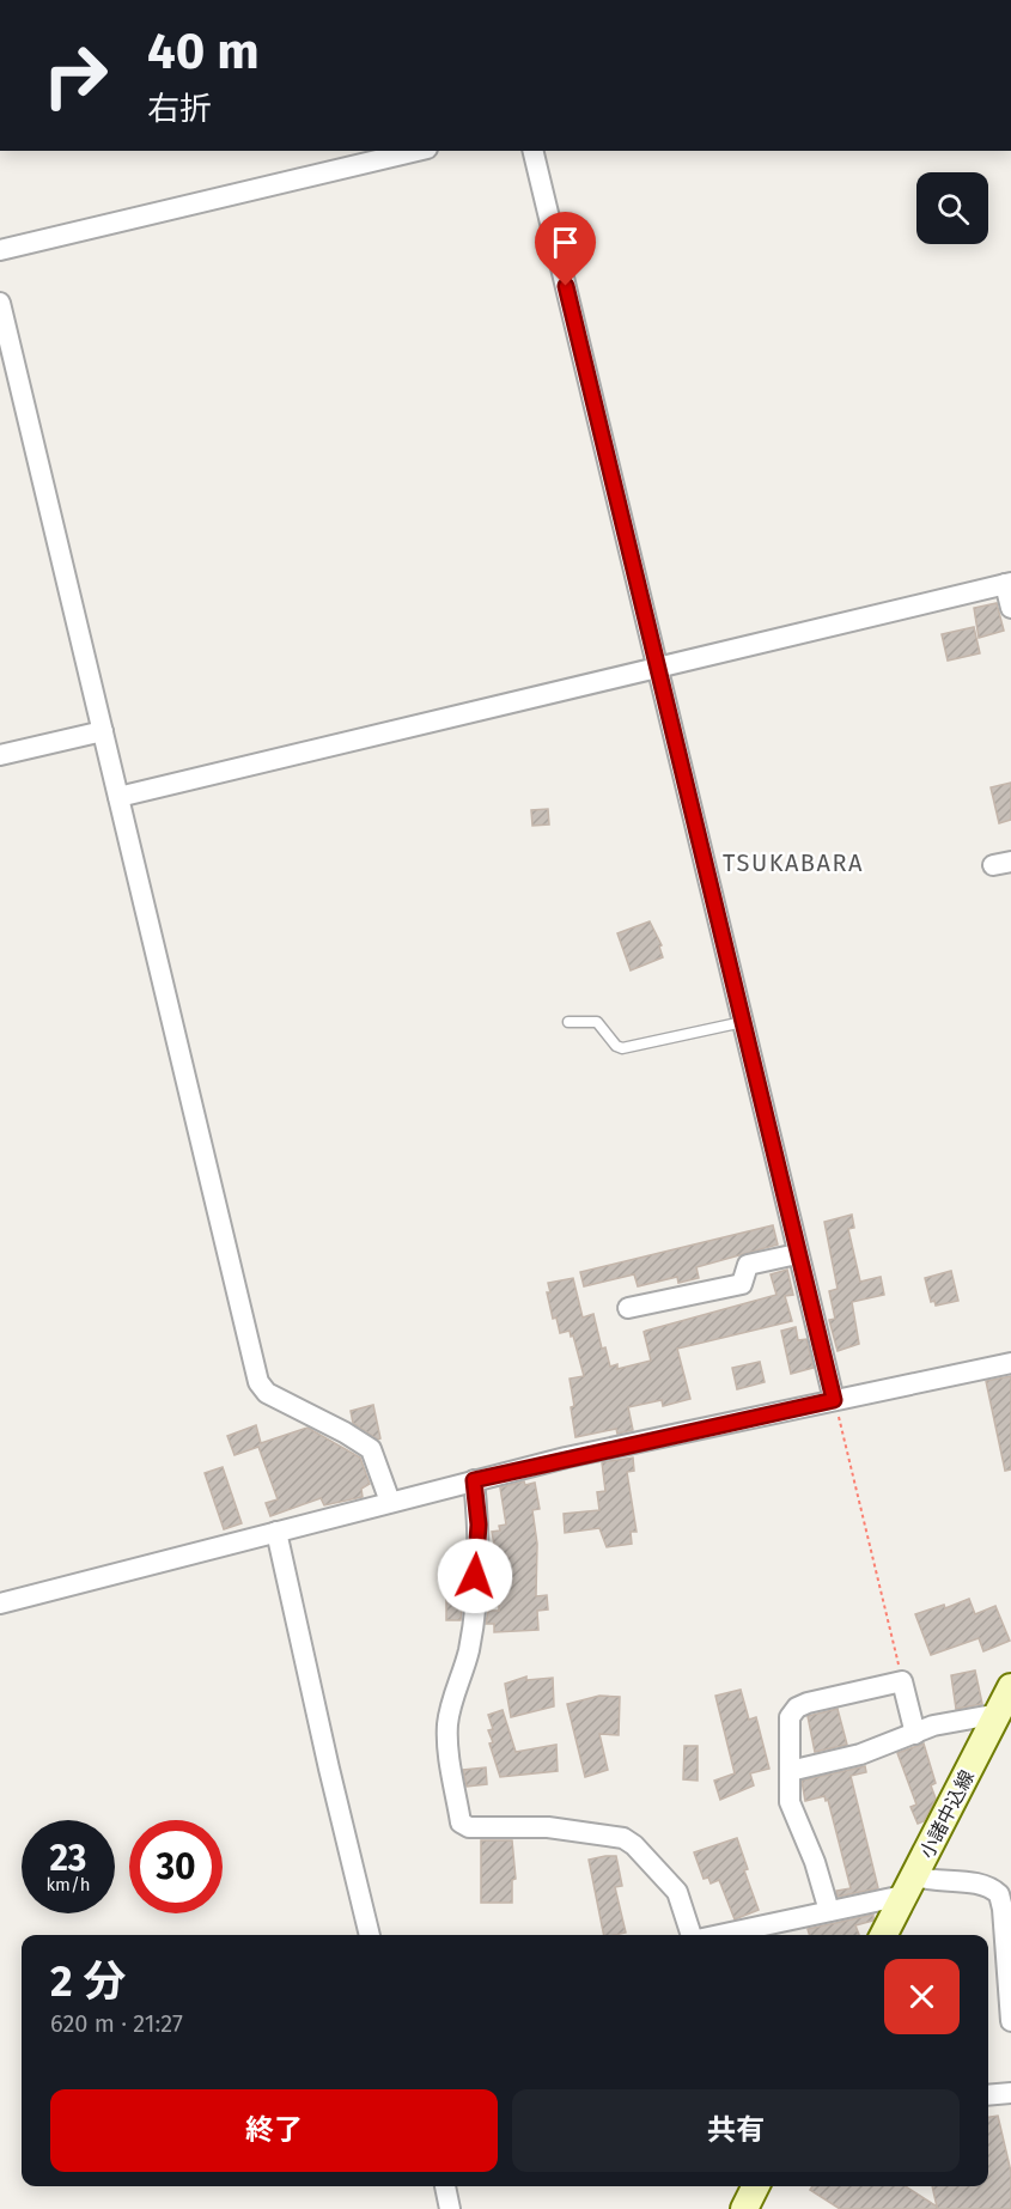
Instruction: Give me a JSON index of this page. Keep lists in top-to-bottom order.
{
  "streets": {
    "main road": ["小諸中込線"]
  },
  "districts": ["TSUKABARA"],
  "page": {
    "turn": ["40 m", "右折"],
    "speed": "23 km/h",
    "limit": "30",
    "heading": ["2 分", "620 m · 21:27"],
    "buttons": ["終了", "共有"]
  }
}
